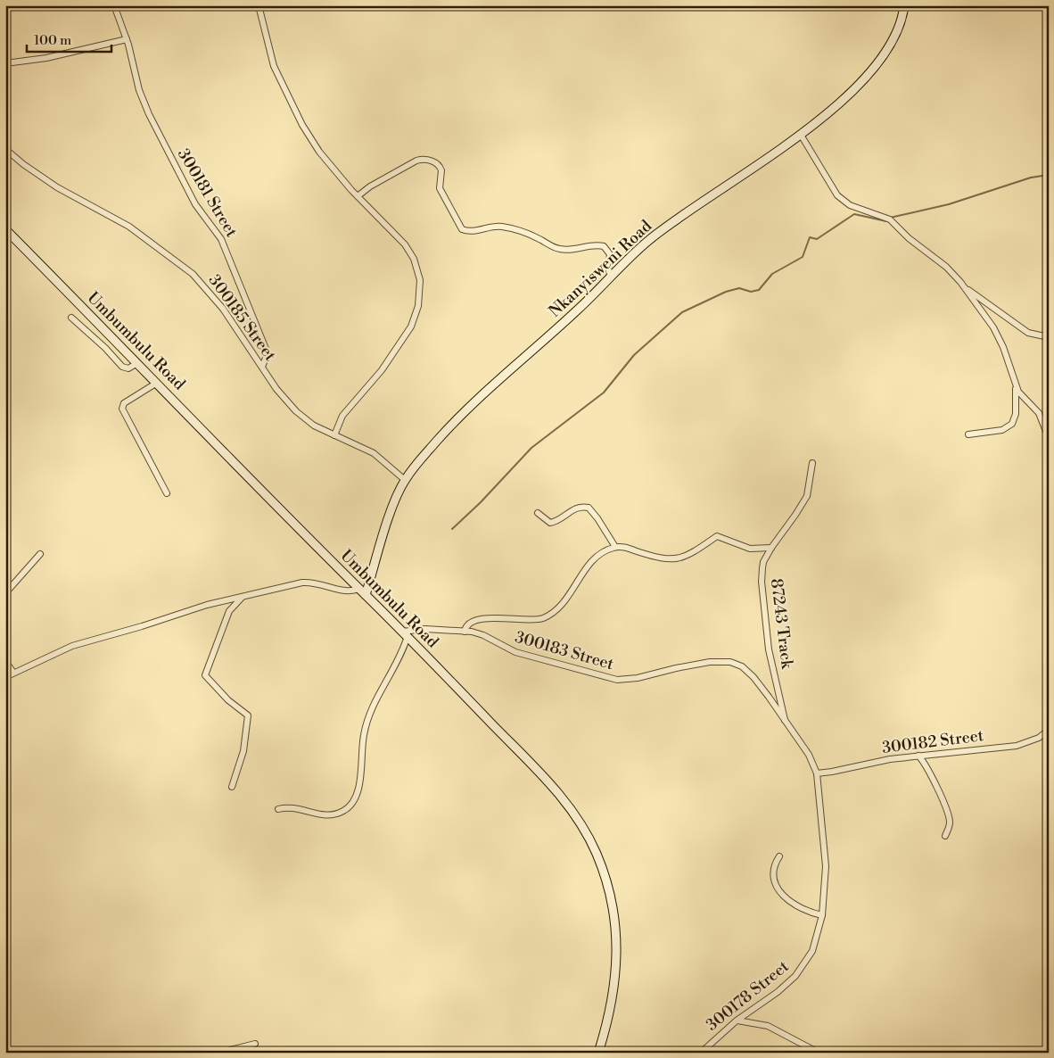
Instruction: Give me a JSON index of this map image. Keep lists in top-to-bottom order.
{
  "streets": {
    "main road": ["Nkanyisweni Road", "Umbumbulu Road"],
    "street": [
      "300181 Street",
      "300185 Street",
      "87243 Track",
      "300183 Street",
      "300182 Street",
      "300178 Street"
    ]
  },
  "crossings": [
    ["300181 Street", "300185 Street"],
    ["Nkanyisweni Road", "300185 Street"],
    ["Nkanyisweni Road", "Umbumbulu Road"],
    ["Umbumbulu Road", "300183 Street"],
    ["87243 Track", "300183 Street"],
    ["300183 Street", "300182 Street"],
    ["300183 Street", "300178 Street"],
    ["300182 Street", "300178 Street"]
  ],
  "scale_bar": "100 m"
}
